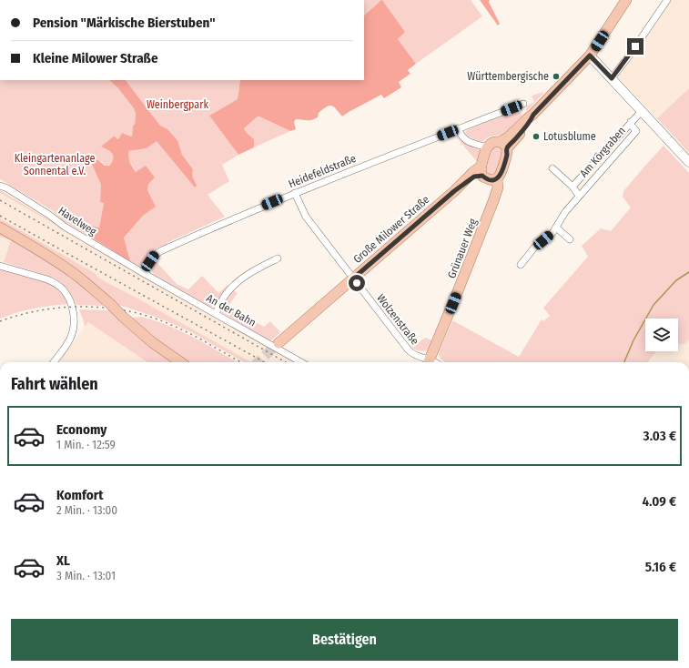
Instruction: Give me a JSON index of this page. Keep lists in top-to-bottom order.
{
  "streets": {
    "main road": ["Große Milower Straße", "Grünauer Weg"],
    "street": [
      "Am Körgraben",
      "Heidefeldstraße",
      "Havelweg",
      "An der Bahn",
      "Wolzenstraße"
    ]
  },
  "crossings": [
    ["Heidefeldstraße", "Havelweg"],
    ["Heidefeldstraße", "An der Bahn"],
    ["Heidefeldstraße", "Wolzenstraße"],
    ["Havelweg", "An der Bahn"],
    ["Große Milower Straße", "Grünauer Weg"],
    ["Große Milower Straße", "Wolzenstraße"]
  ],
  "parks": ["Weinbergpark", "Kleingartenanlage Sonnental e.V."],
  "places": ["Württembergische", "Lotusblume"],
  "page": {
    "banner": ["Pension \"Märkische Bierstuben\"", "Kleine Milower Straße"],
    "heading": "Fahrt wählen",
    "list": [
      {
        "name": "Economy",
        "note": "1 Min. · 12:59",
        "value": "3.03 €"
      },
      {
        "name": "Komfort",
        "note": "2 Min. · 13:00",
        "value": "4.09 €"
      },
      {
        "name": "XL",
        "note": "3 Min. · 13:01",
        "value": "5.16 €"
      }
    ],
    "buttons": "Bestätigen"
  }
}
